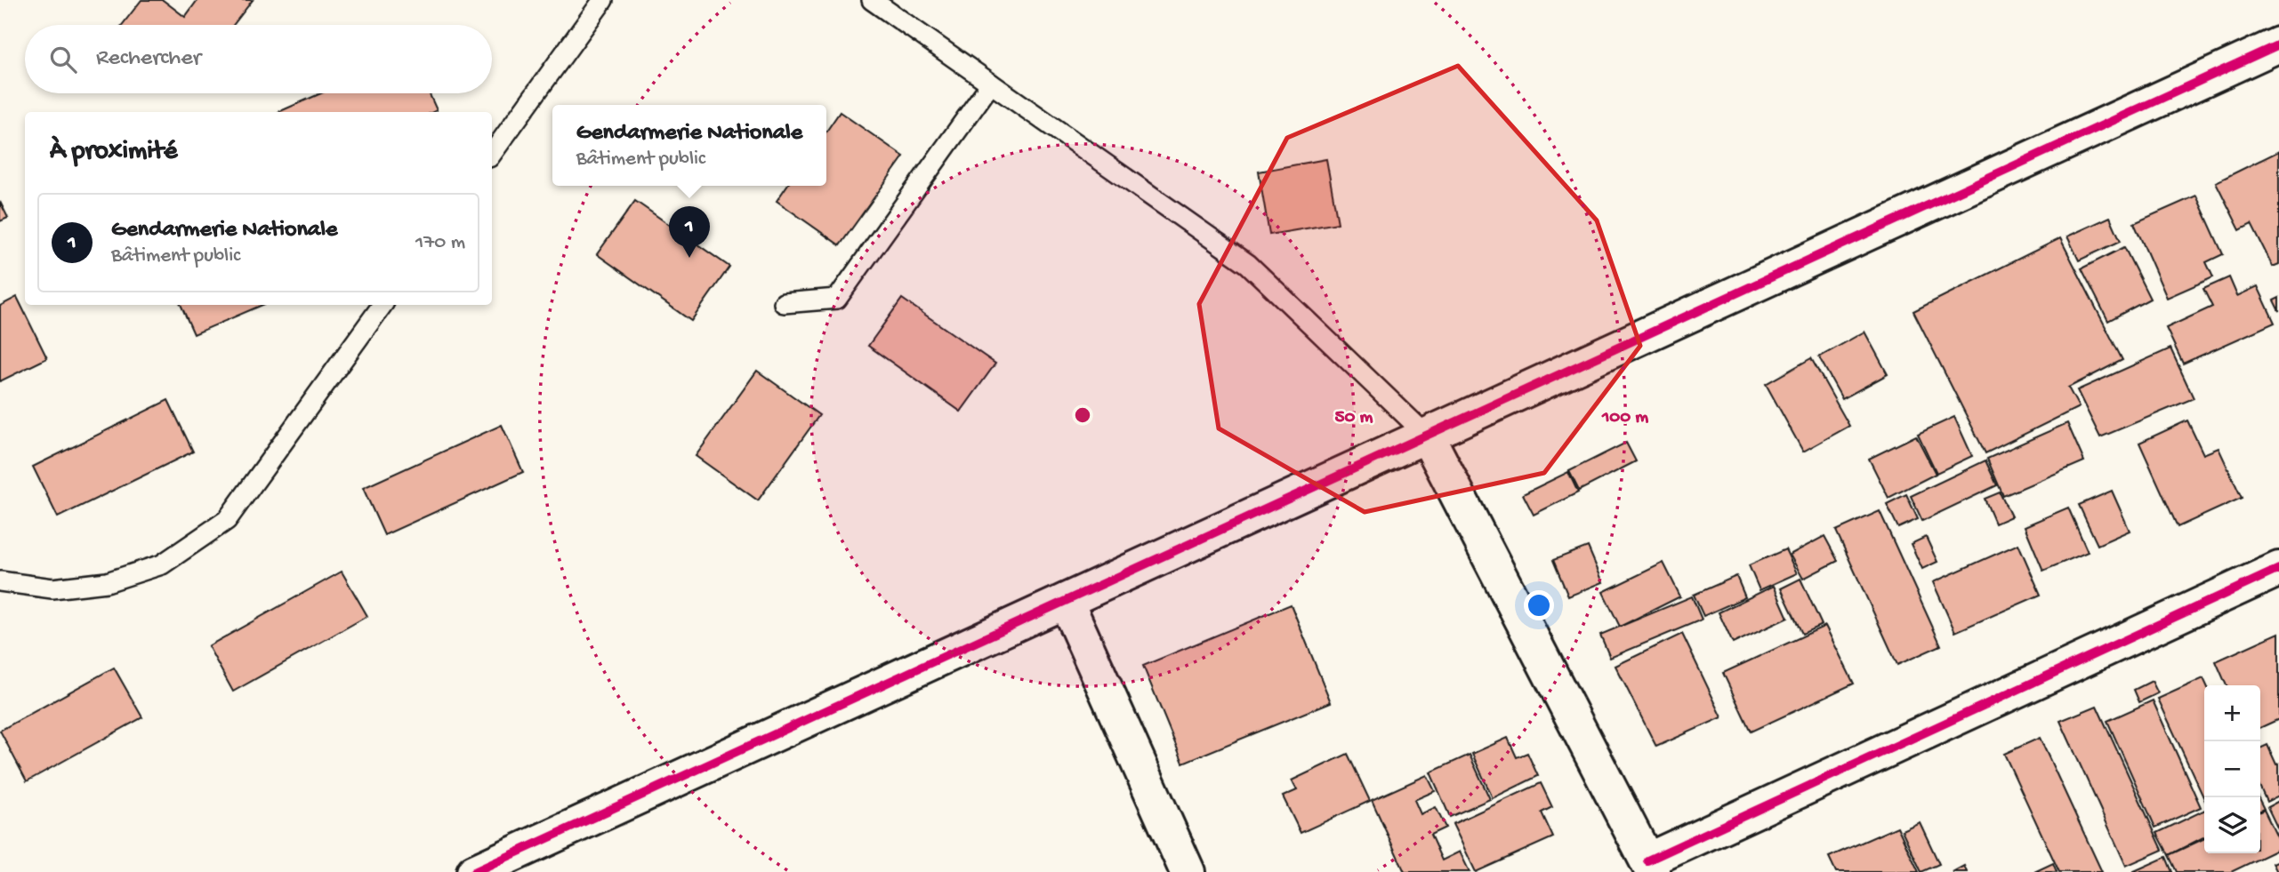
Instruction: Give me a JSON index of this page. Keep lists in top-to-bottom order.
{
  "page": {
    "search": "Rechercher",
    "popup": ["Gendarmerie Nationale", "Bâtiment public"],
    "heading": "À proximité",
    "list": [
      {
        "mark": "1",
        "name": "Gendarmerie Nationale",
        "note": "Bâtiment public",
        "value": "170 m"
      }
    ],
    "pins": "1",
    "map_buttons": ["+", "−"]
  },
  "rings": ["50 m", "100 m"]
}
